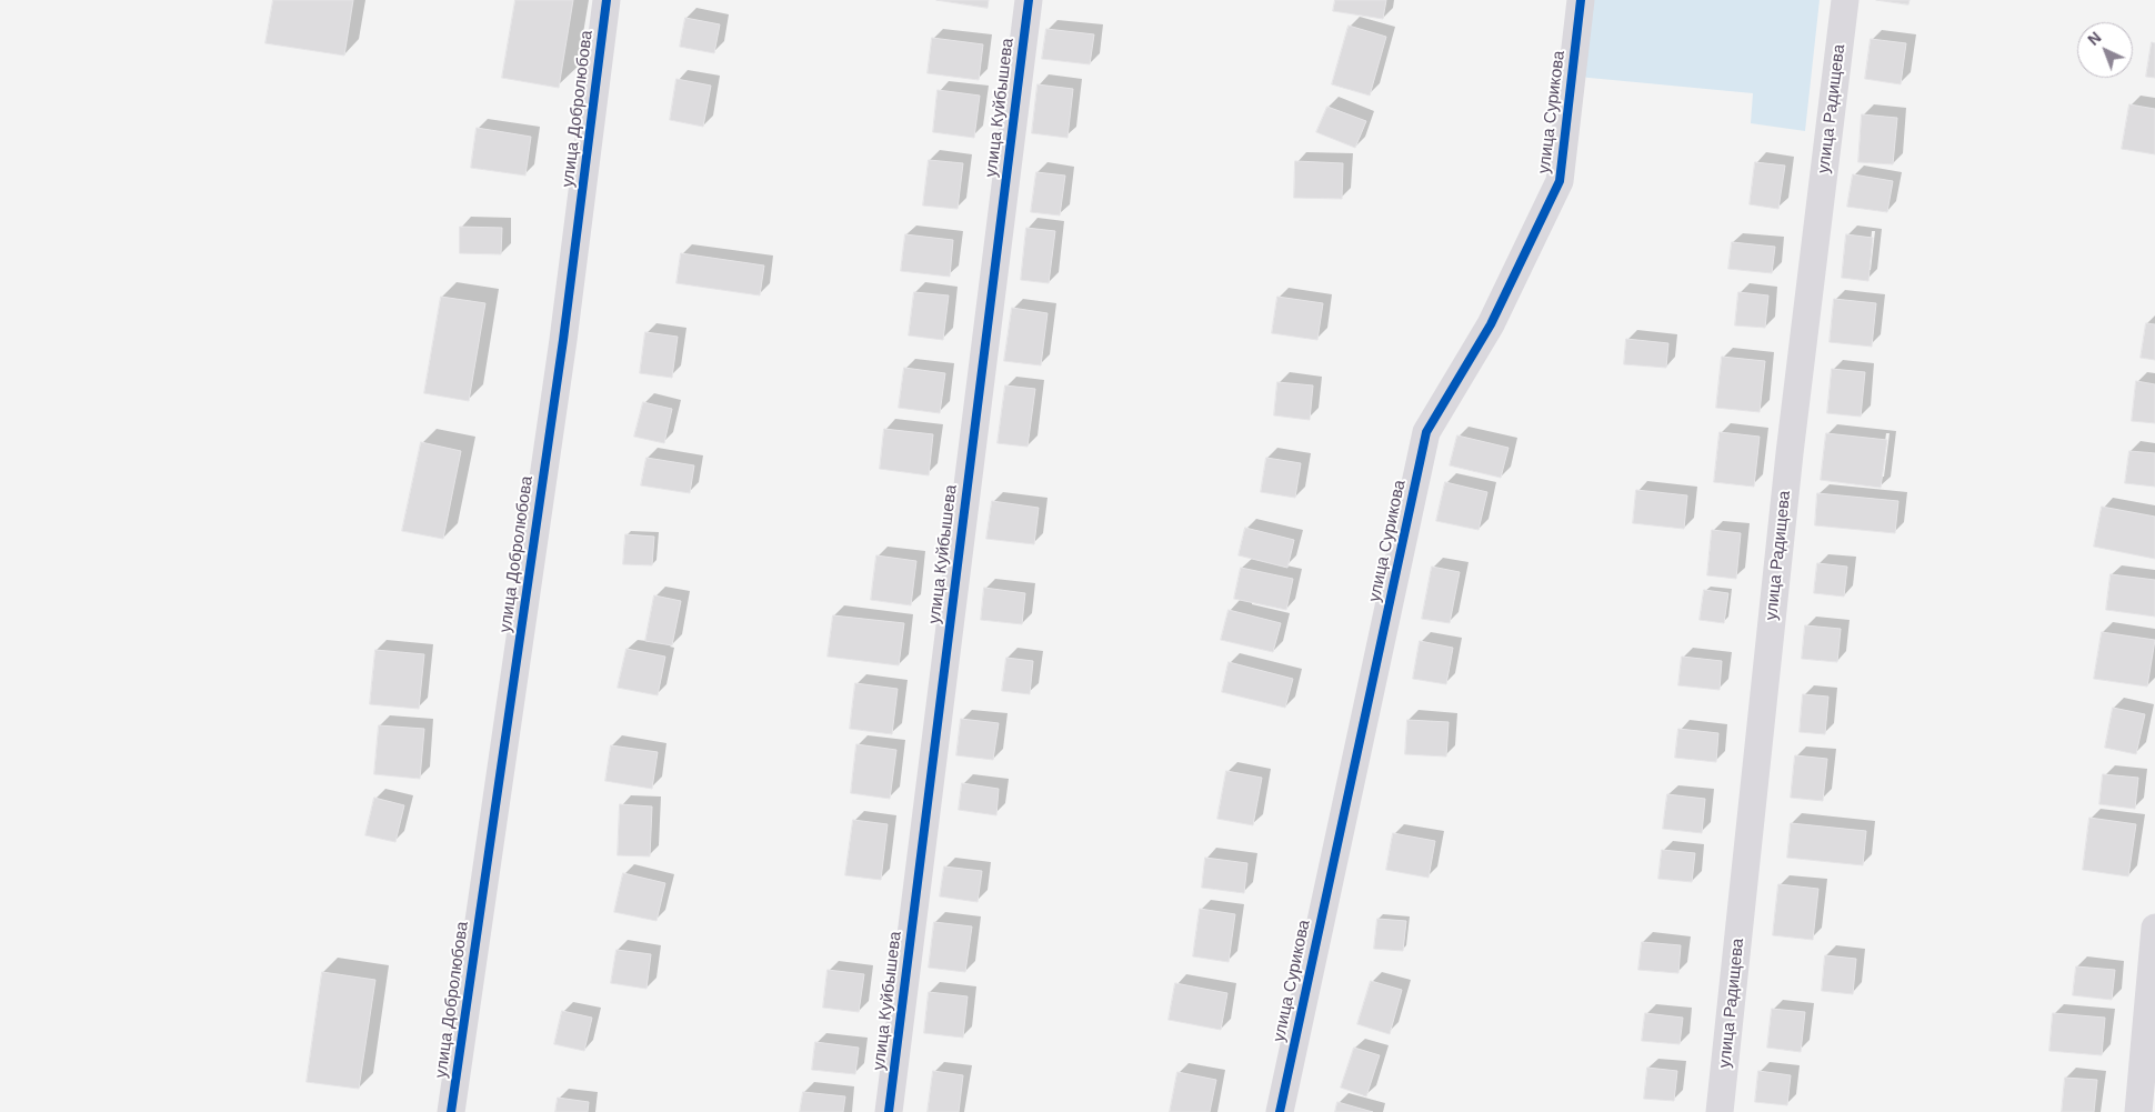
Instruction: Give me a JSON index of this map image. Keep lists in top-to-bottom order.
{
  "streets": {
    "street": [
      "улица Куйбышева",
      "улица Добролюбова",
      "улица Радищева",
      "улица Сурикова"
    ]
  },
  "north": "top left"
}
